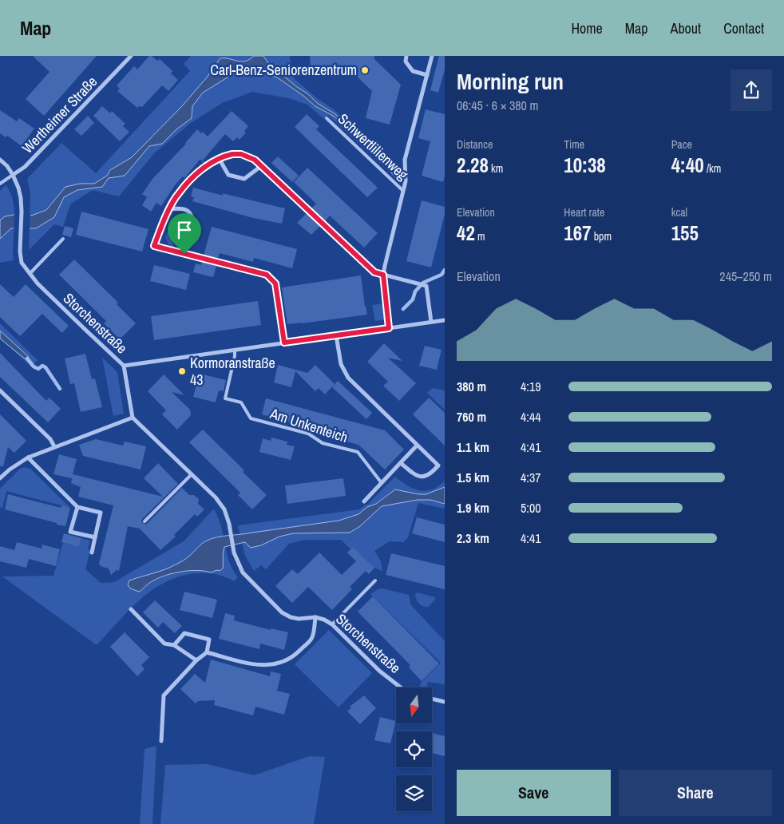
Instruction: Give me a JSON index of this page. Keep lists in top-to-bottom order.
{
  "streets": {
    "street": ["Wertheimer Straße", "Schwertlilienweg", "Storchenstraße"],
    "lane": ["Am Unkenteich"]
  },
  "crossings": [
    ["Wertheimer Straße", "Storchenstraße"]
  ],
  "places": ["Carl-Benz-Seniorenzentrum", "Kormoranstraße 43"],
  "north": "bottom",
  "page": {
    "header": "Map",
    "nav": [
      "Home",
      "Map",
      "About",
      "Contact"
    ],
    "heading": ["Morning run", "06:45 · 6 × 380 m"],
    "stats": [
      ["Distance", "2.28 km"],
      ["Time", "10:38"],
      ["Pace", "4:40 /km"],
      ["Elevation", "42 m"],
      ["Heart rate", "167 bpm"],
      ["kcal", "155"]
    ],
    "chart": ["Elevation", "245–250 m"],
    "list": [
      {
        "name": "380 m",
        "note": "4:19"
      },
      {
        "name": "760 m",
        "note": "4:44"
      },
      {
        "name": "1.1 km",
        "note": "4:41"
      },
      {
        "name": "1.5 km",
        "note": "4:37"
      },
      {
        "name": "1.9 km",
        "note": "5:00"
      },
      {
        "name": "2.3 km",
        "note": "4:41"
      }
    ],
    "buttons": ["Save", "Share"]
  }
}
